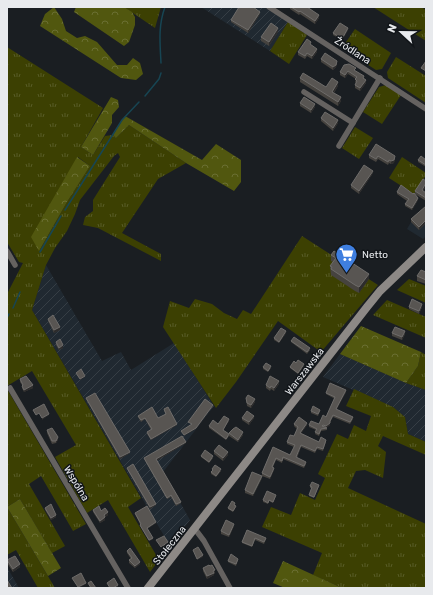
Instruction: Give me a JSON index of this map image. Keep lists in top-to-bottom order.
{
  "streets": {
    "main road": ["Warszawska", "Stołeczna"],
    "street": ["Źródlana", "Wspólna"]
  },
  "crossings": [
    ["Warszawska", "Stołeczna"]
  ],
  "places": {
    "supermarket": ["Netto"]
  },
  "north": "left"
}
